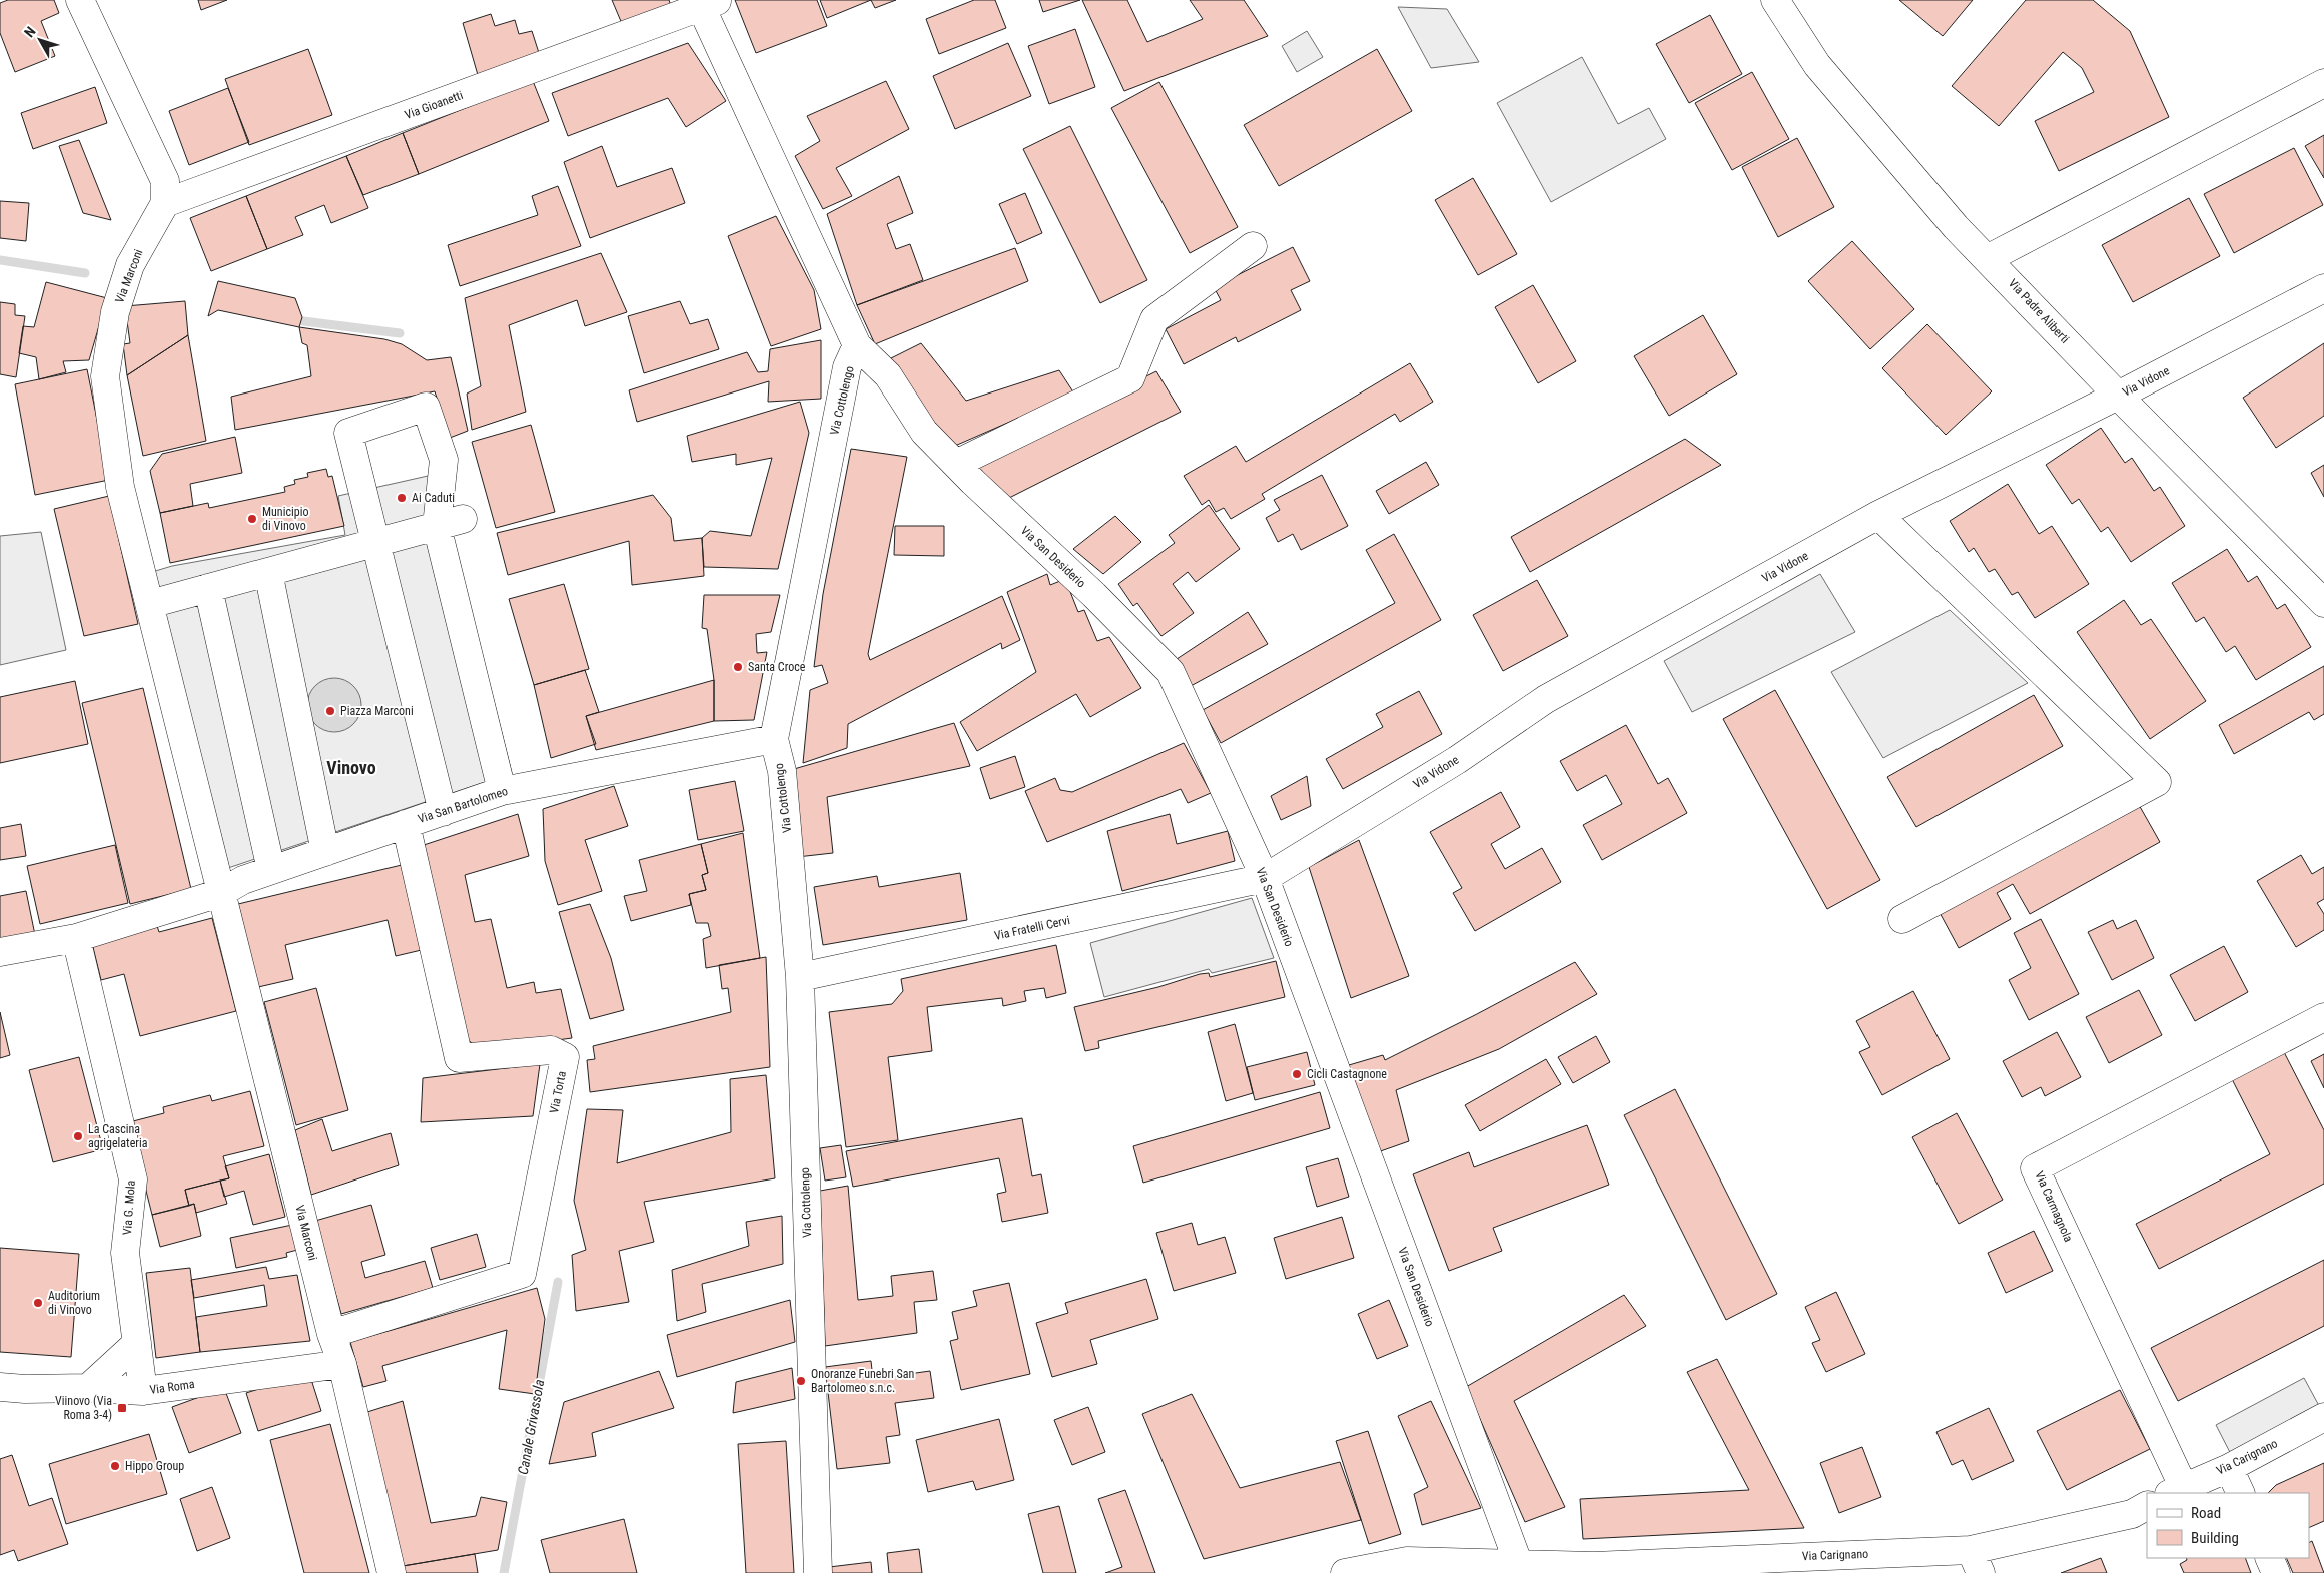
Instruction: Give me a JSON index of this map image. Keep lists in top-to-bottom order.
{
  "streets": {
    "street": [
      "Via Gioanetti",
      "Via Marconi",
      "Via Padre Aliberti",
      "Via Vidone",
      "Via Cottolengo",
      "Via San Desiderio",
      "Via San Bartolomeo",
      "Via Fratelli Cervi",
      "Via Torta",
      "Via Carmagnola",
      "Via G. Mola",
      "Via Roma",
      "Via Carignano"
    ]
  },
  "crossings": [
    ["Via Gioanetti", "Via Marconi"],
    ["Via Marconi", "Via San Bartolomeo"],
    ["Via Marconi", "Via Torta"],
    ["Via Marconi", "Via Roma"],
    ["Via Padre Aliberti", "Via Vidone"],
    ["Via Vidone", "Via San Desiderio"],
    ["Via Vidone", "Via Fratelli Cervi"],
    ["Via Cottolengo", "Via San Desiderio"],
    ["Via Cottolengo", "Via San Bartolomeo"],
    ["Via Cottolengo", "Via Fratelli Cervi"],
    ["Via San Desiderio", "Via Fratelli Cervi"],
    ["Via San Desiderio", "Via Carignano"],
    ["Via San Bartolomeo", "Via Torta"],
    ["Via San Bartolomeo", "Via G. Mola"],
    ["Via Carmagnola", "Via Carignano"],
    ["Via G. Mola", "Via Roma"]
  ],
  "districts": ["Vinovo"],
  "water": ["Canale Grivassola"],
  "places": {
    "other": [
      "Ai Caduti",
      "Municipio di Vinovo",
      "Santa Croce",
      "Piazza Marconi",
      "Cicli Castagnone",
      "La Cascina agrigelateria",
      "Auditorium di Vinovo",
      "Onoranze Funebri San Bartolomeo s.n.c.",
      "Hippo Group"
    ],
    "transit": ["Viinovo (Via Roma 3-4)"]
  },
  "legend": ["Road", "Building"],
  "north": "top left"
}
